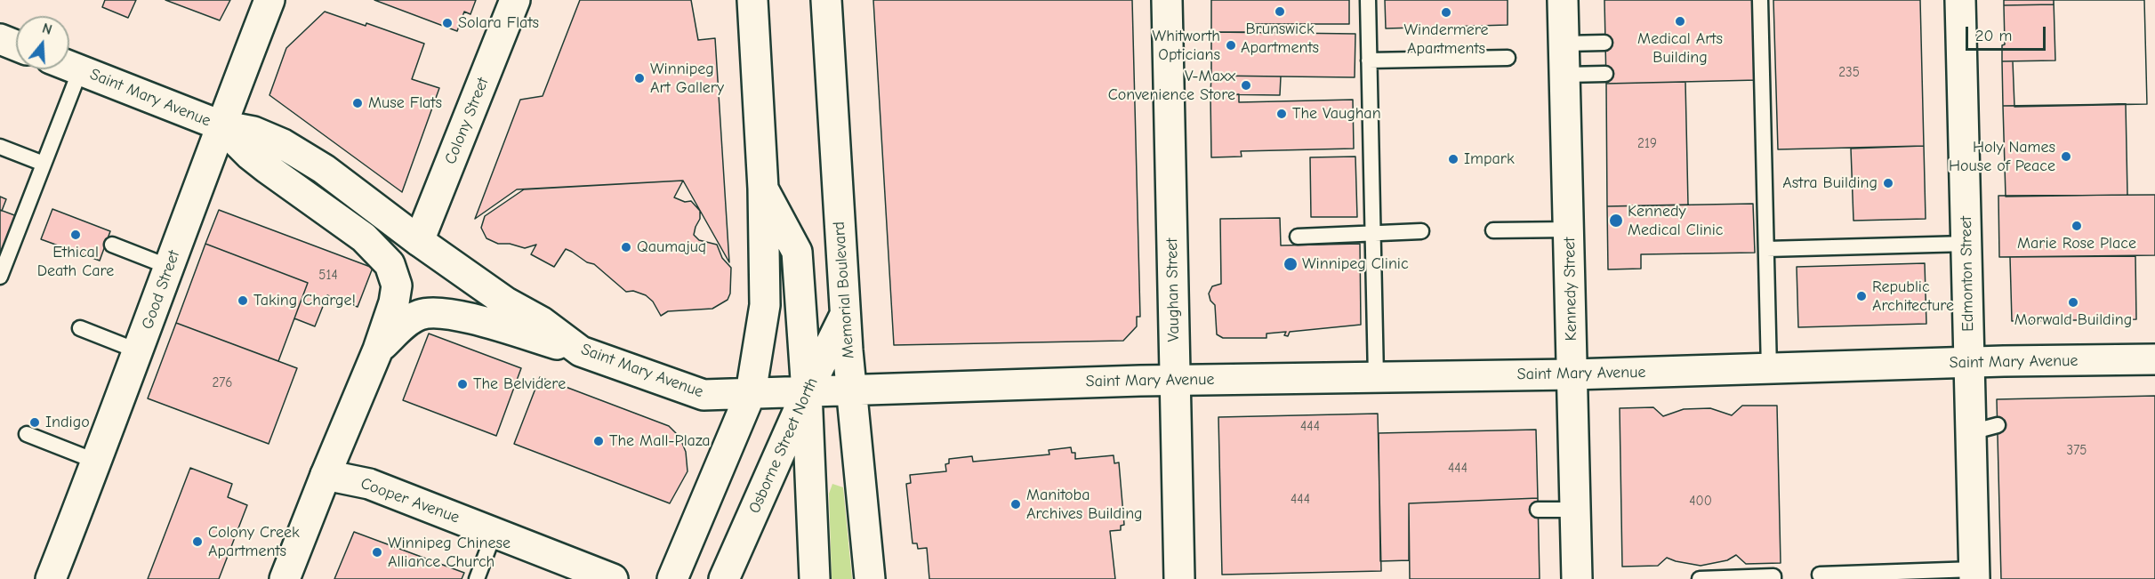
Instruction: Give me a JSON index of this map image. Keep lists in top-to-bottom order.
{
  "streets": {
    "main road": [
      "Saint Mary Avenue",
      "Colony Street",
      "Edmonton Street",
      "Kennedy Street",
      "Good Street",
      "Memorial Boulevard",
      "Vaughan Street",
      "Osborne Street North",
      "Cooper Avenue"
    ]
  },
  "crossings": [
    ["Saint Mary Avenue", "Colony Street"],
    ["Saint Mary Avenue", "Edmonton Street"],
    ["Saint Mary Avenue", "Kennedy Street"],
    ["Saint Mary Avenue", "Good Street"],
    ["Saint Mary Avenue", "Memorial Boulevard"],
    ["Saint Mary Avenue", "Vaughan Street"],
    ["Saint Mary Avenue", "Osborne Street North"],
    ["Memorial Boulevard", "Osborne Street North"]
  ],
  "places": [
    "Brunswick Apartments",
    "Windermere Apartments",
    "Medical Arts Building",
    "Solara Flats",
    "Whitworth Opticians",
    "Winnipeg Art Gallery",
    "V-Maxx Convenience Store",
    "Muse Flats",
    "The Vaughan",
    "Holy Names House of Peace",
    "Impark",
    "Astra Building",
    "Kennedy Medical Clinic",
    "Marie Rose Place",
    "Ethical Death Care",
    "Qaumajuq",
    "Winnipeg Clinic",
    "Republic Architecture",
    "Taking Charge!",
    "Morwald Building",
    "The Belvidere",
    "Indigo",
    "The Mall-Plaza",
    "Manitoba Archives Building",
    "Colony Creek Apartments",
    "Winnipeg Chinese Alliance Church"
  ],
  "house_numbers": [
    "235",
    "219",
    "514",
    "276",
    "444",
    "375",
    "444",
    "444",
    "400"
  ],
  "scale_bar": "20 m",
  "north": "top"
}
